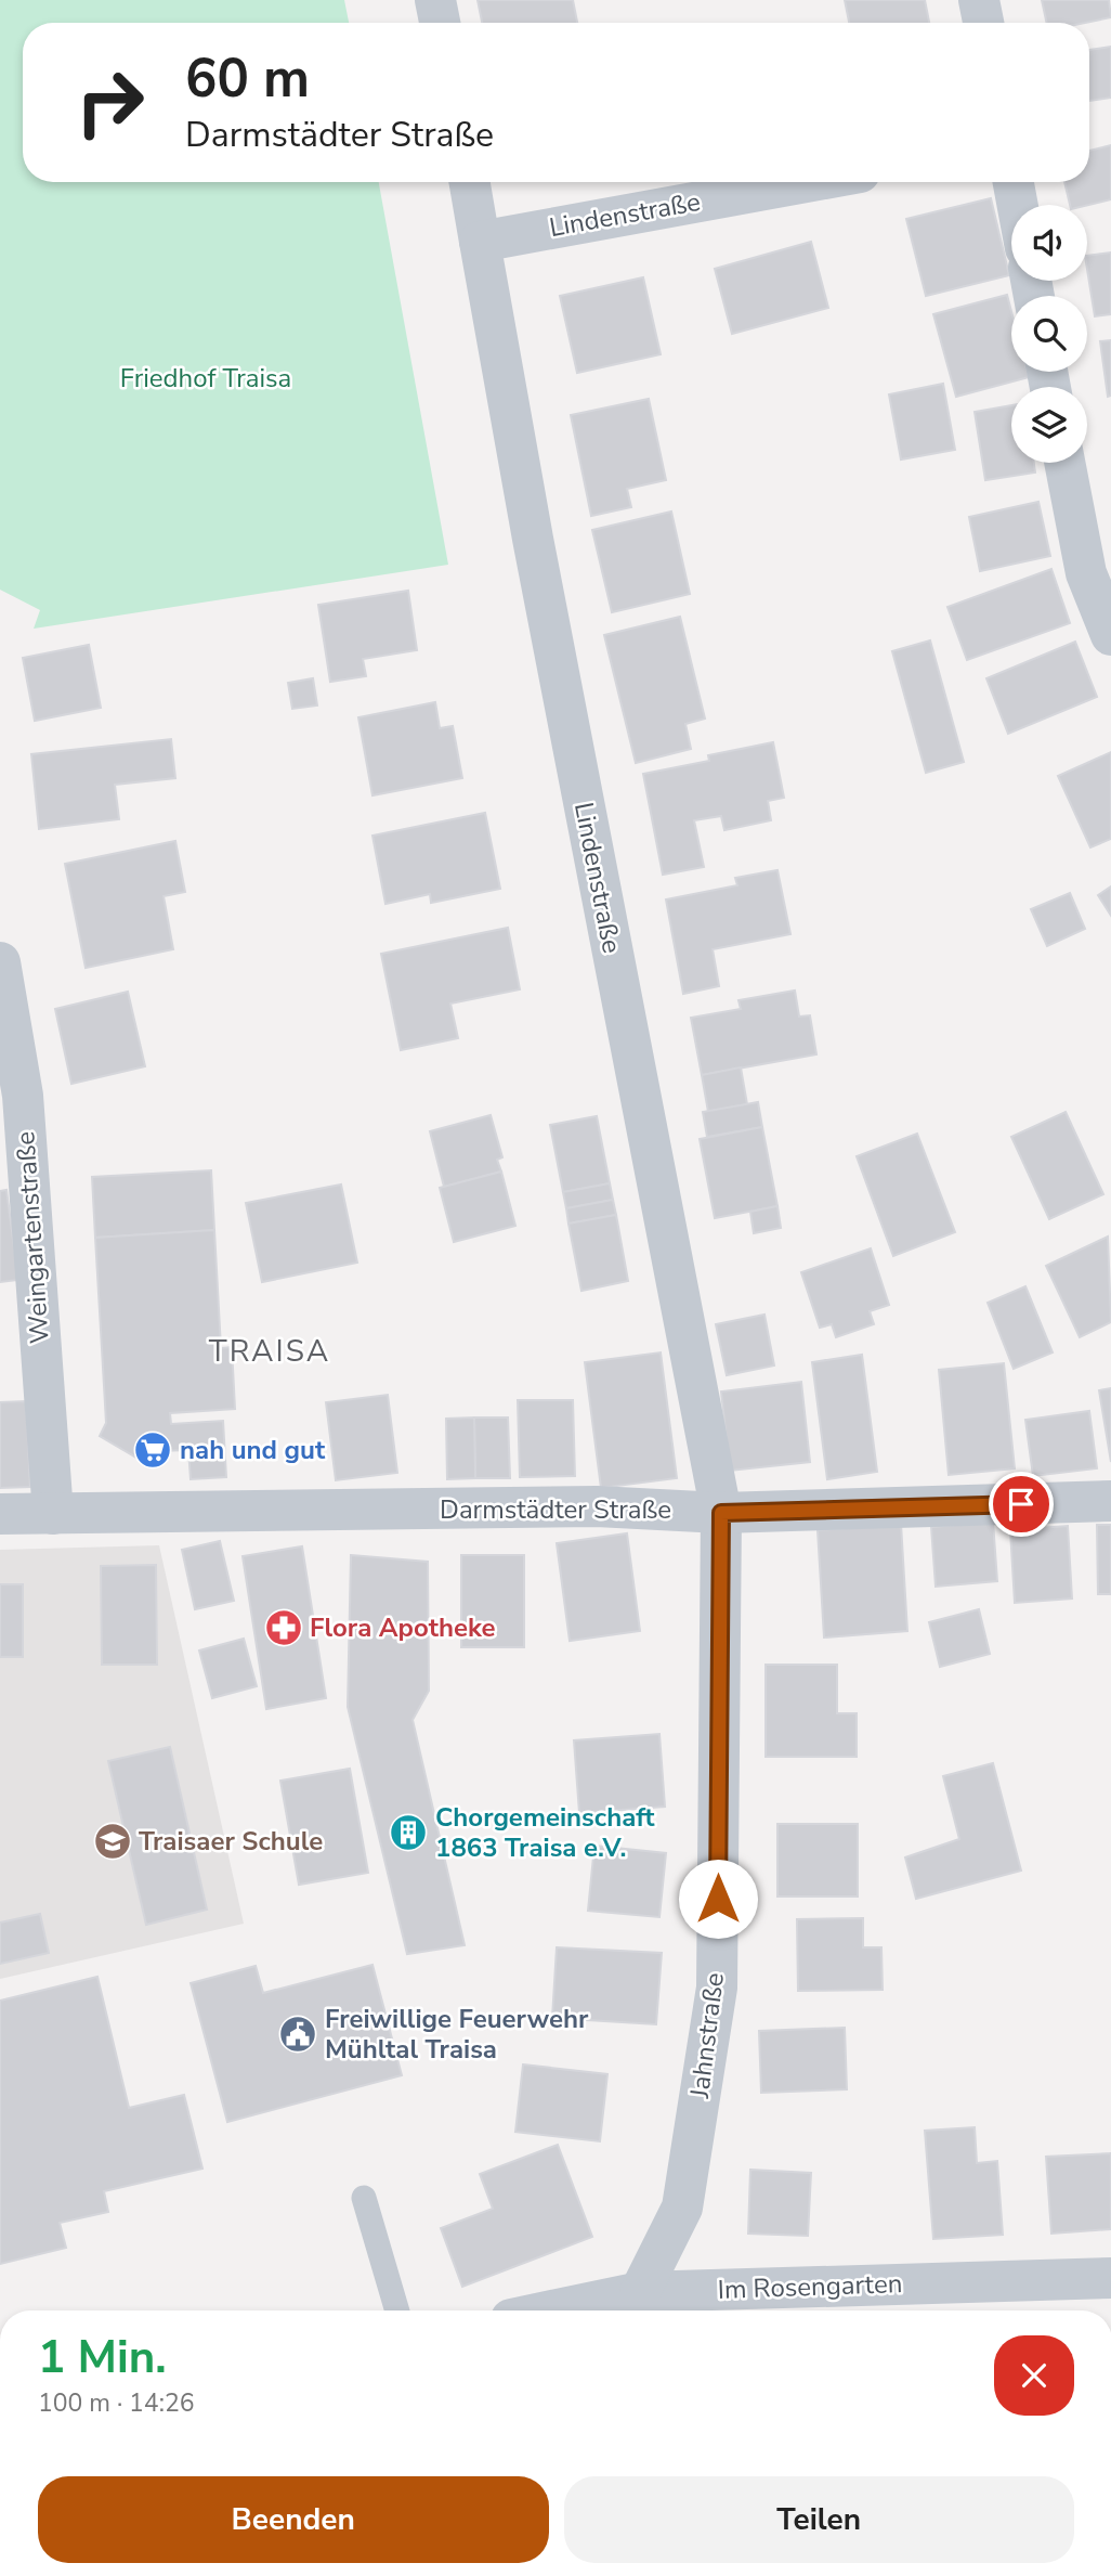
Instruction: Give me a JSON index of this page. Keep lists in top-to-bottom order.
{
  "streets": {
    "street": [
      "Lindenstraße",
      "Weingartenstraße",
      "Darmstädter Straße",
      "Jahnstraße",
      "Im Rosengarten"
    ]
  },
  "crossings": [
    ["Lindenstraße", "Darmstädter Straße"],
    ["Lindenstraße", "Jahnstraße"],
    ["Weingartenstraße", "Darmstädter Straße"],
    ["Darmstädter Straße", "Jahnstraße"],
    ["Jahnstraße", "Im Rosengarten"]
  ],
  "districts": ["TRAISA"],
  "parks": ["Friedhof Traisa"],
  "places": {
    "supermarket": ["nah und gut"],
    "pharmacy": ["Flora Apotheke"],
    "building": ["Chorgemeinschaft 1863 Traisa e.V."],
    "school or university": ["Traisaer Schule"],
    "public building": ["Freiwillige Feuerwehr Mühltal Traisa"]
  },
  "page": {
    "turn": ["60 m", "Darmstädter Straße"],
    "heading": ["1 Min.", "100 m · 14:26"],
    "buttons": ["Beenden", "Teilen"]
  }
}
